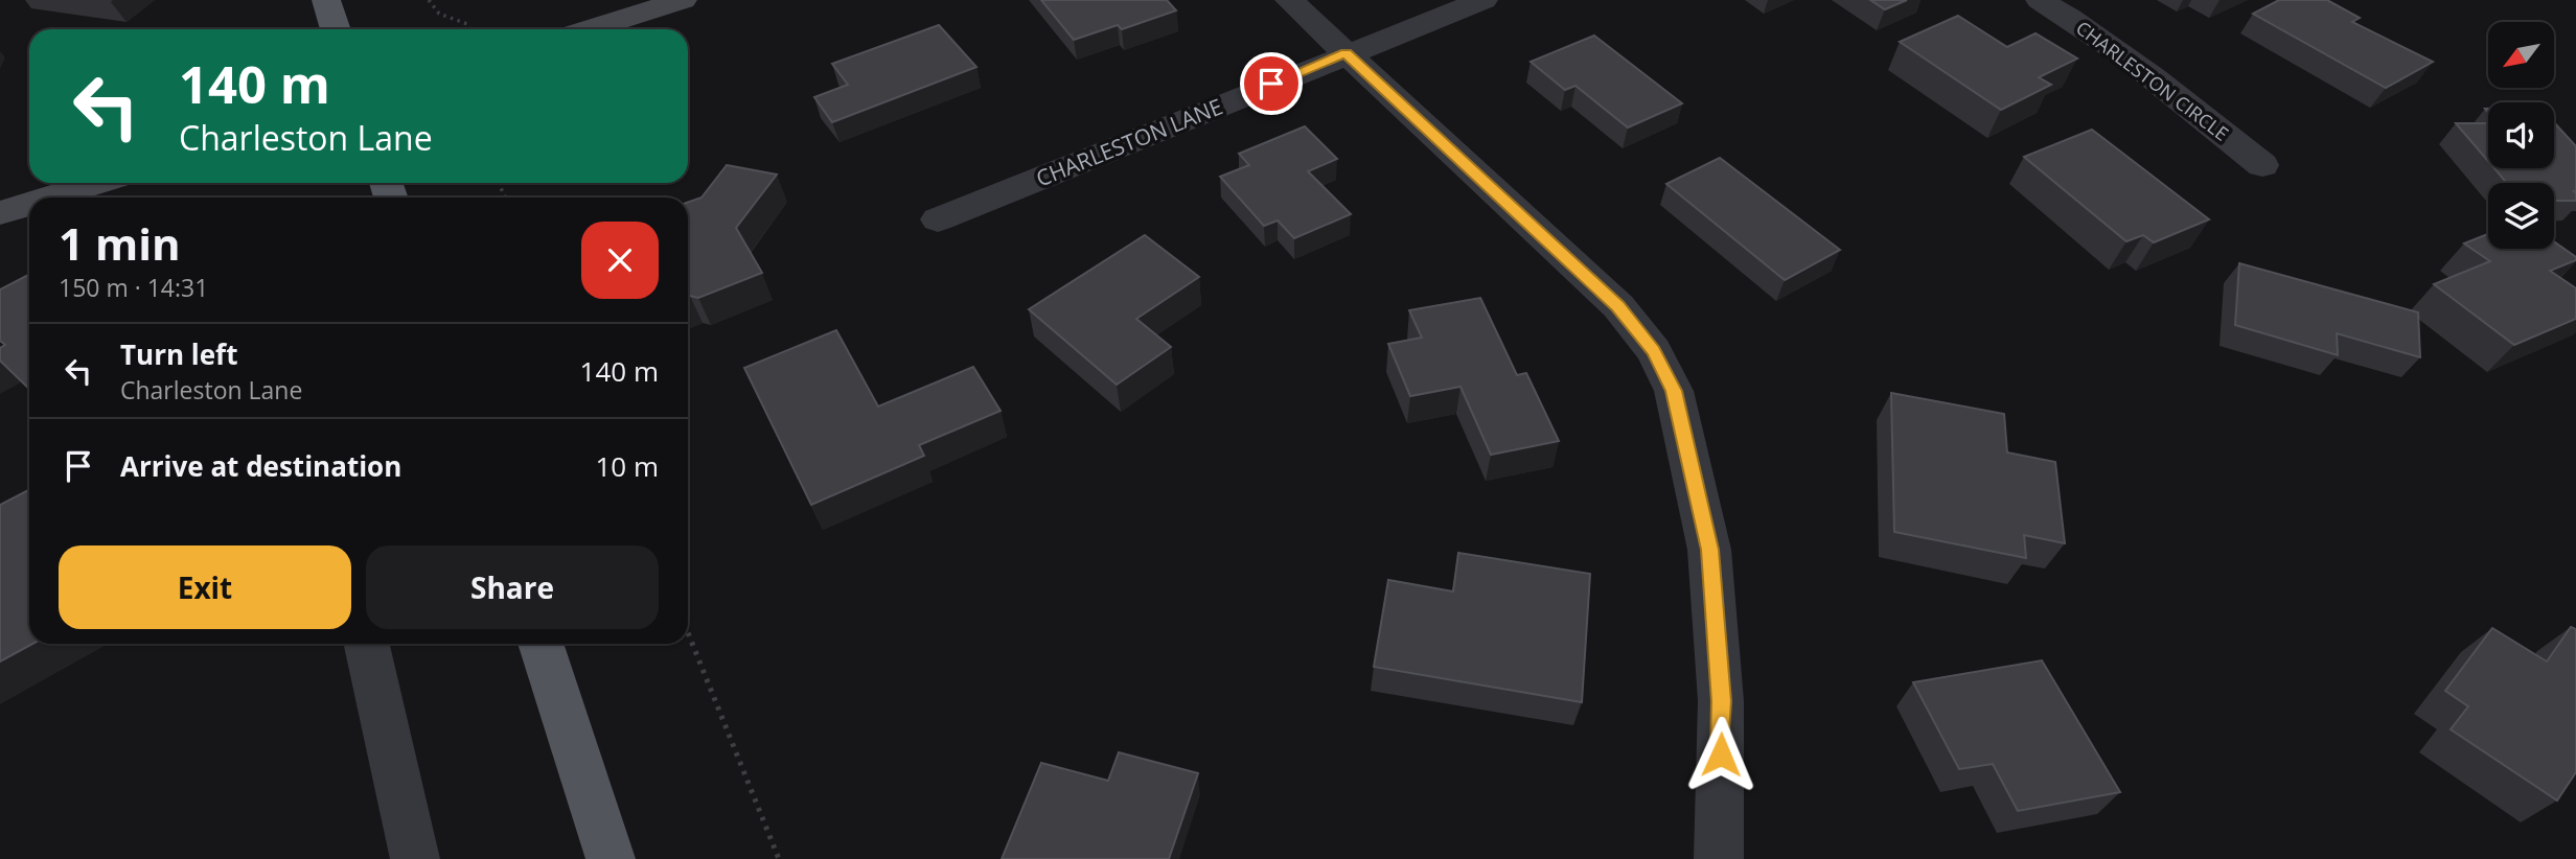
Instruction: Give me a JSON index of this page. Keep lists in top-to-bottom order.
{
  "streets": {
    "street": ["CHARLESTON CIRCLE", "CHARLESTON LANE"]
  },
  "north": "bottom left",
  "page": {
    "turn": ["140 m", "Charleston Lane"],
    "heading": ["1 min", "150 m · 14:31"],
    "list": [
      {
        "name": "Turn left",
        "note": "Charleston Lane",
        "value": "140 m"
      },
      {
        "name": "Arrive at destination",
        "value": "10 m"
      }
    ],
    "buttons": ["Exit", "Share"]
  }
}
